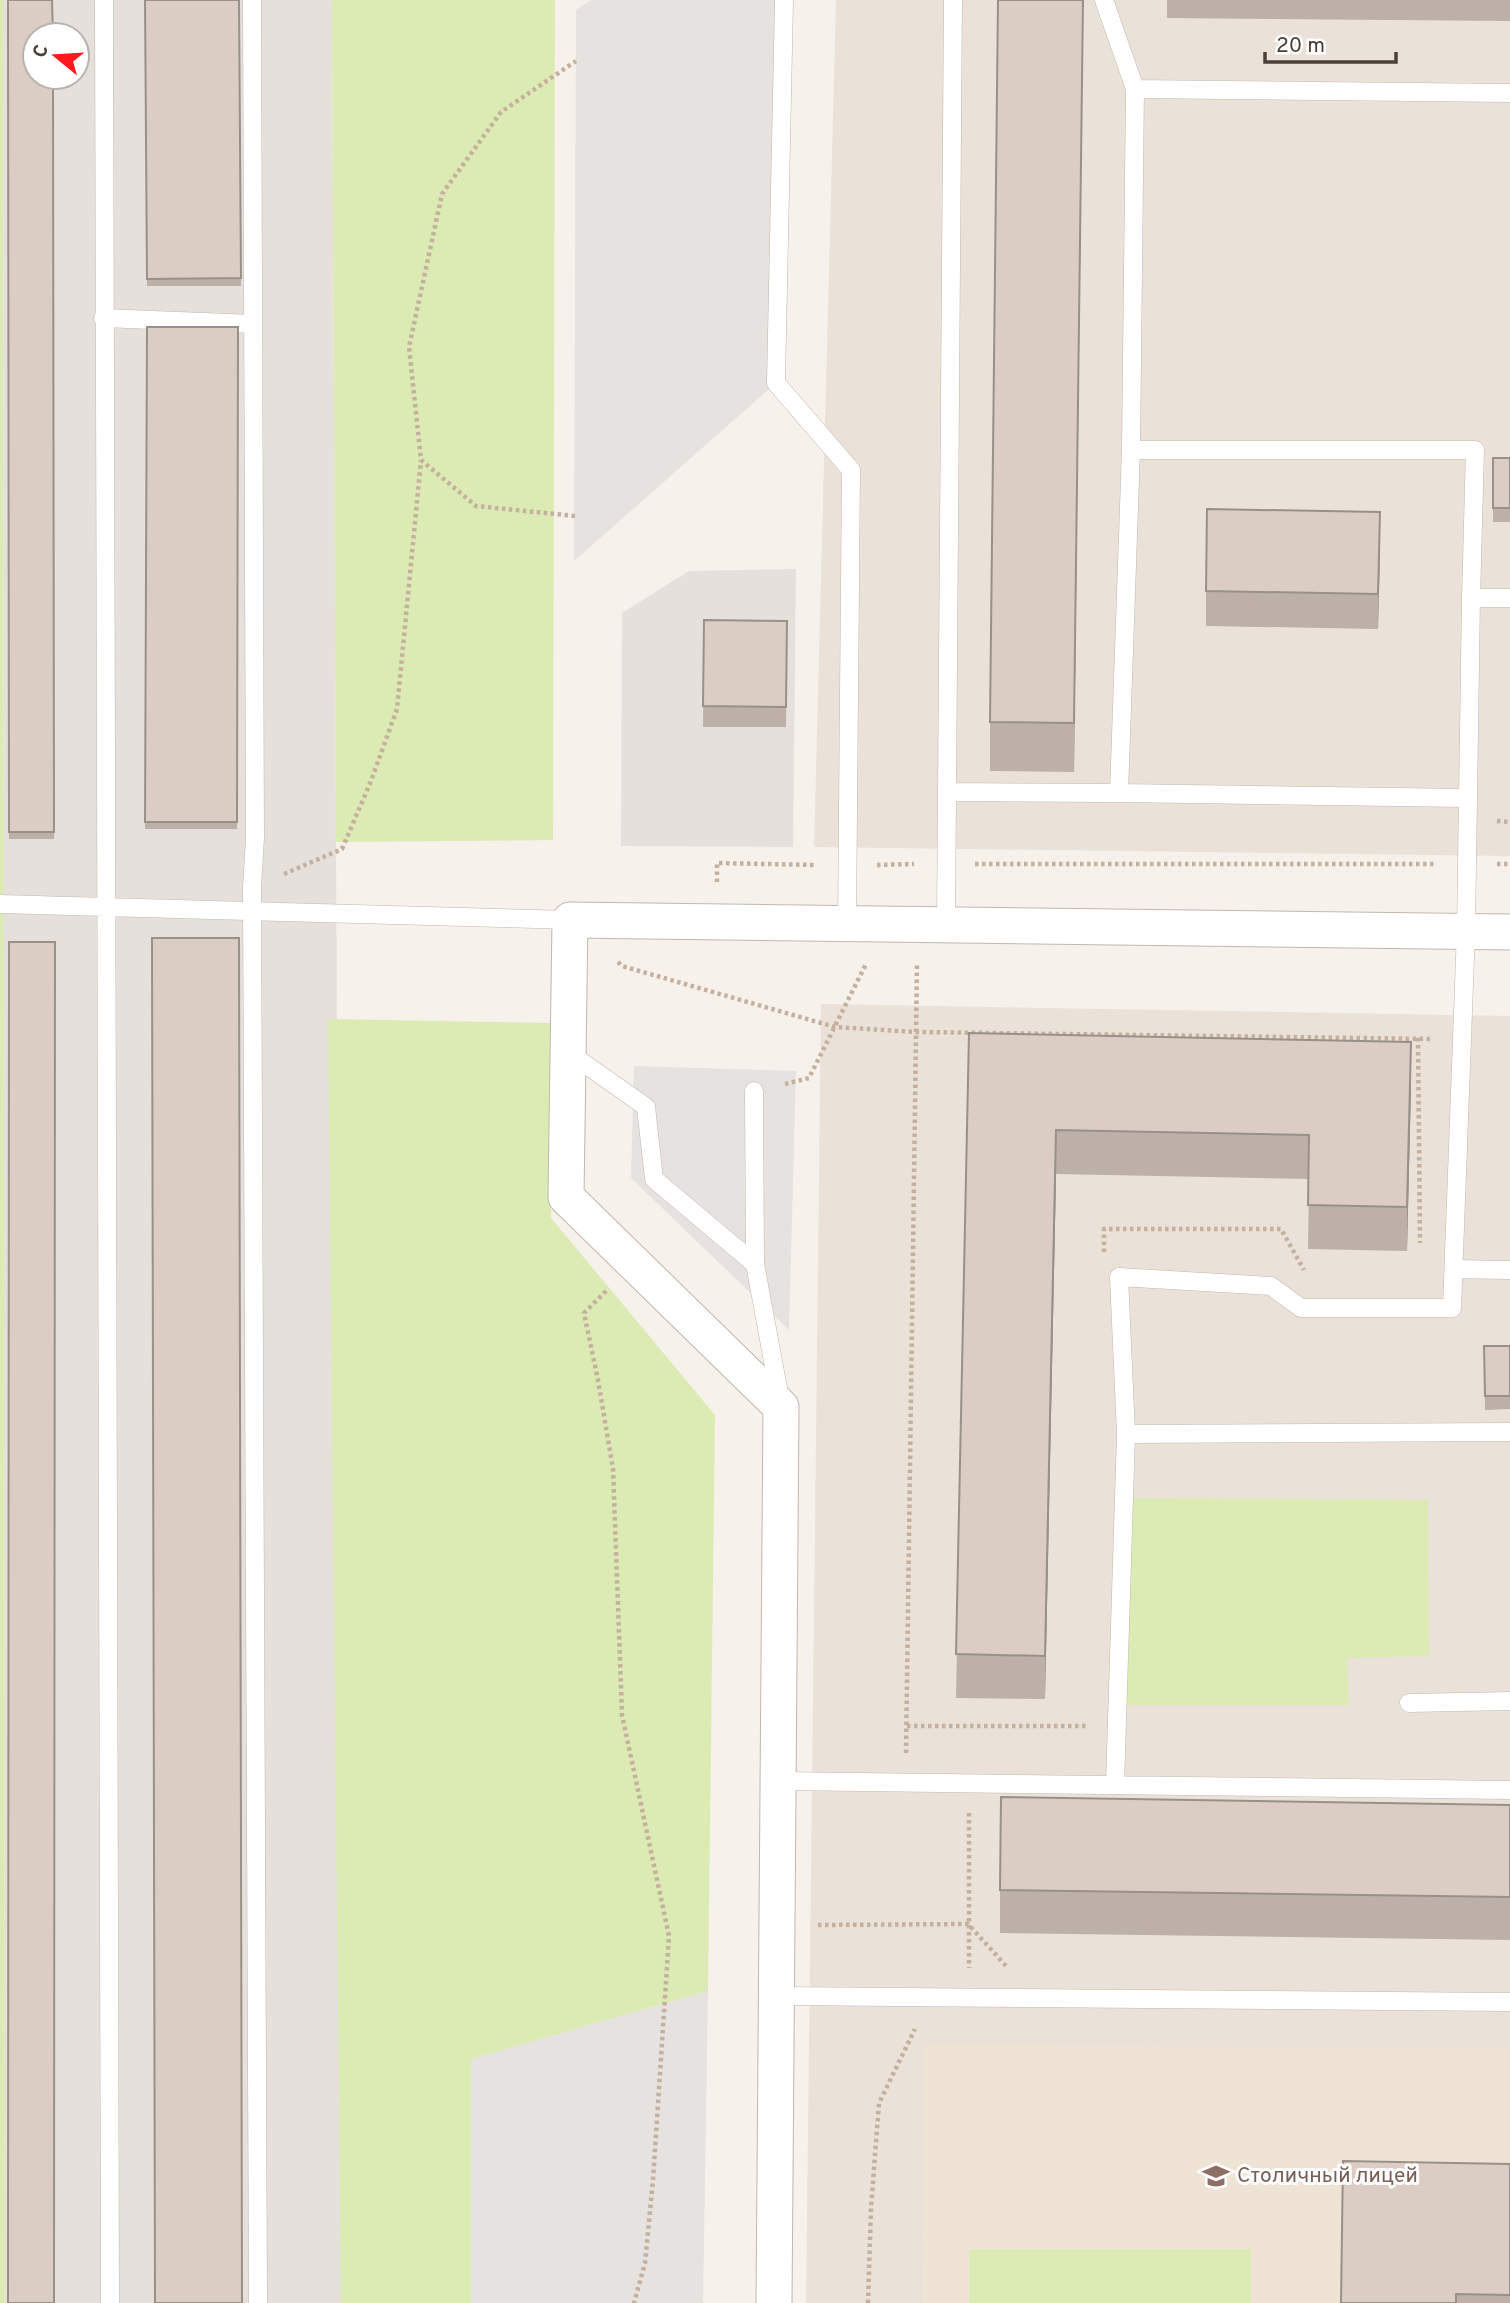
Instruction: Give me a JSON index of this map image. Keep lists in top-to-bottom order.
{
  "places": {
    "school or university": ["Столичный лицей"]
  },
  "scale_bar": "20 m",
  "north": "left"
}
